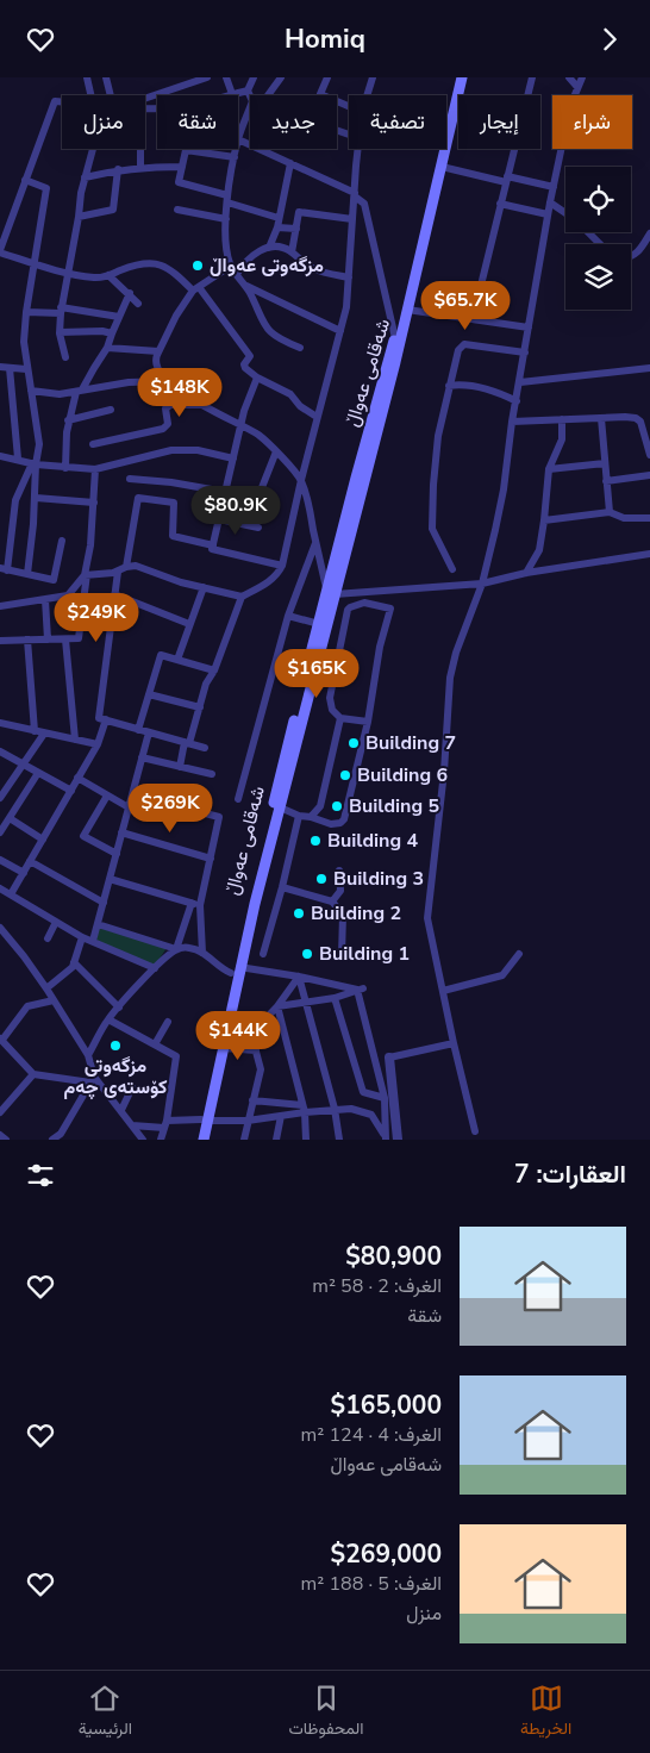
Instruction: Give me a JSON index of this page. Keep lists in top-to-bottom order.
{
  "streets": {
    "main road": ["شەقامی عەواڵ"]
  },
  "places": [
    "مزگەوتی عەواڵ",
    "Building 7",
    "Building 6",
    "Building 5",
    "Building 4",
    "Building 3",
    "Building 2",
    "Building 1",
    "مزگه‌وتی کۆستەی چەم"
  ],
  "page": {
    "header": "Homiq",
    "chip": [
      "شراء",
      "إيجار",
      "تصفية",
      "جديد",
      "شقة",
      "منزل"
    ],
    "price": [
      "$65.7K",
      "$148K",
      "$80.9K",
      "$249K",
      "$165K",
      "$269K",
      "$144K"
    ],
    "heading": "العقارات: 7",
    "list": [
      {
        "name": "$80,900",
        "note": "الغرف: 2 · 58 m² · شقة"
      },
      {
        "name": "$165,000",
        "note": "الغرف: 4 · 124 m² · شەقامی عەواڵ"
      },
      {
        "name": "$269,000",
        "note": "الغرف: 5 · 188 m² · منزل"
      }
    ],
    "tabs": ["الخريطة", "المحفوظات", "الرئيسية"]
  }
}
